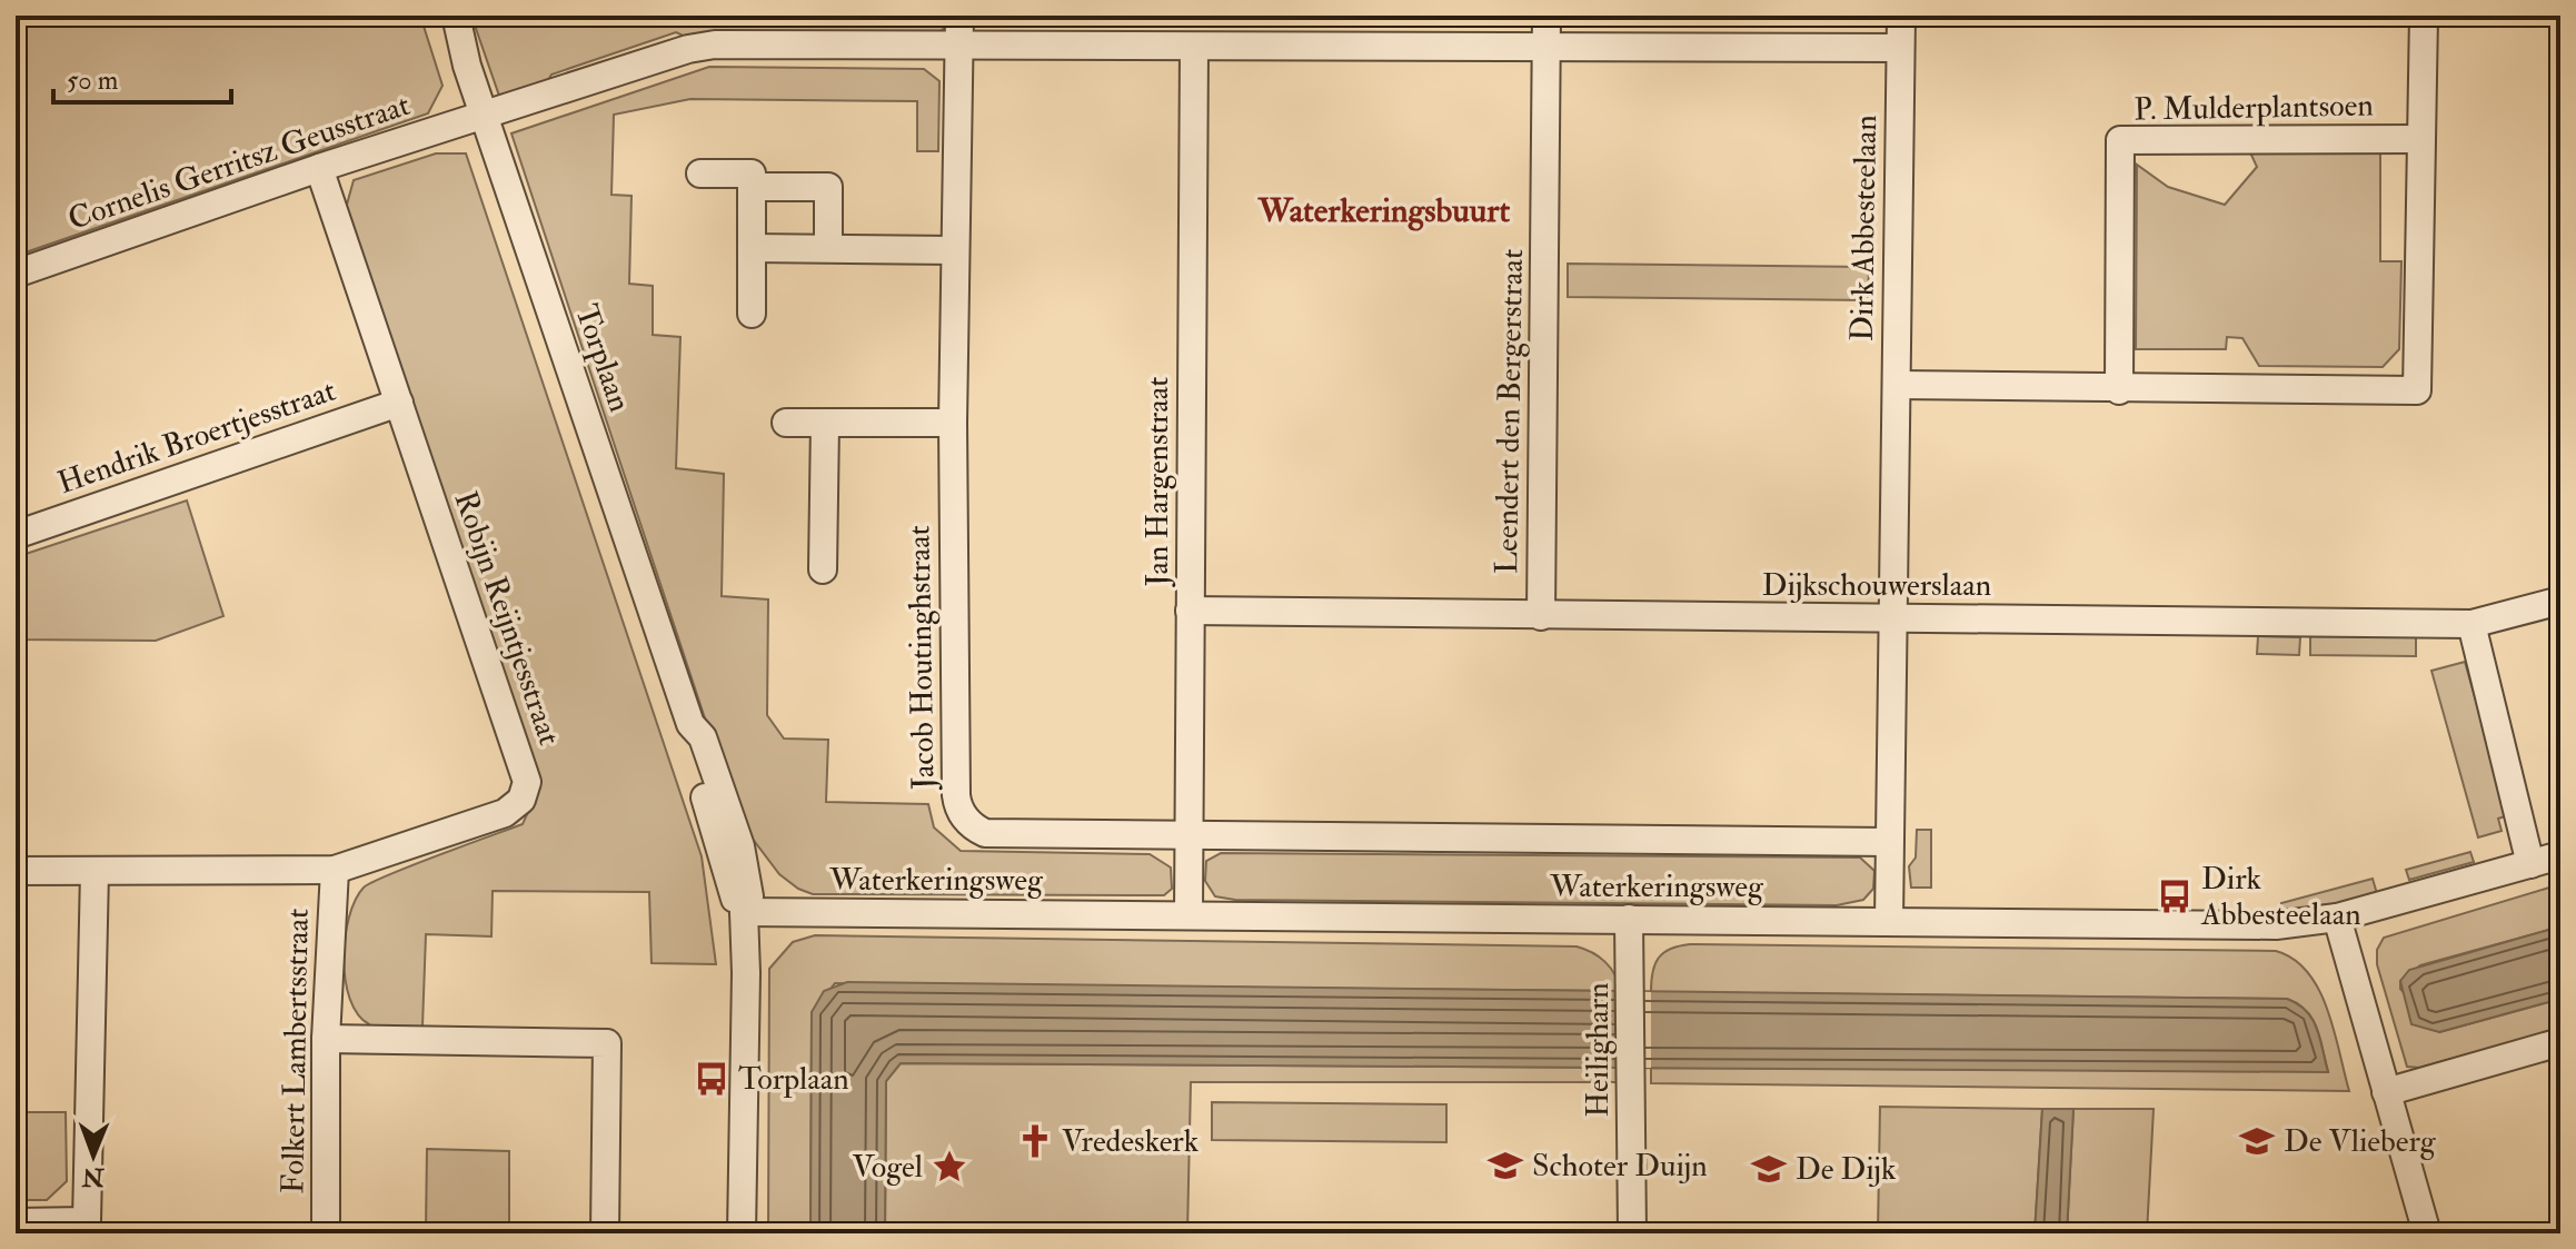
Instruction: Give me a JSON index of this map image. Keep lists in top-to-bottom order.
{
  "streets": {
    "street": [
      "P. Mulderplantsoen",
      "Cornelis Gerritsz Geusstraat",
      "Dirk Abbesteelaan",
      "Torplaan",
      "Leendert den Bergerstraat",
      "Hendrik Broertjesstraat",
      "Jan Hargenstraat",
      "Dijkschouwerslaan",
      "Robijn Reijntjesstraat",
      "Jacob Houtinghstraat",
      "Waterkeringsweg",
      "Heiligharn",
      "Folkert Lambertsstraat"
    ]
  },
  "crossings": [
    ["Cornelis Gerritsz Geusstraat", "Dirk Abbesteelaan"],
    ["Cornelis Gerritsz Geusstraat", "Torplaan"],
    ["Cornelis Gerritsz Geusstraat", "Leendert den Bergerstraat"],
    ["Cornelis Gerritsz Geusstraat", "Jan Hargenstraat"],
    ["Cornelis Gerritsz Geusstraat", "Robijn Reijntjesstraat"],
    ["Cornelis Gerritsz Geusstraat", "Jacob Houtinghstraat"],
    ["Dirk Abbesteelaan", "Dijkschouwerslaan"],
    ["Dirk Abbesteelaan", "Waterkeringsweg"],
    ["Torplaan", "Waterkeringsweg"],
    ["Leendert den Bergerstraat", "Dijkschouwerslaan"],
    ["Hendrik Broertjesstraat", "Robijn Reijntjesstraat"],
    ["Jan Hargenstraat", "Dijkschouwerslaan"],
    ["Jan Hargenstraat", "Jacob Houtinghstraat"],
    ["Jan Hargenstraat", "Waterkeringsweg"],
    ["Robijn Reijntjesstraat", "Folkert Lambertsstraat"],
    ["Jacob Houtinghstraat", "Waterkeringsweg"],
    ["Waterkeringsweg", "Heiligharn"]
  ],
  "districts": ["Waterkeringsbuurt"],
  "places": {
    "bus stop": ["Dirk Abbesteelaan", "Torplaan"],
    "church": ["Vredeskerk"],
    "school or university": ["De Vlieberg", "Schoter Duijn", "De Dijk"],
    "place": ["Vogel"]
  },
  "scale_bar": "50 m",
  "north": "bottom"
}
